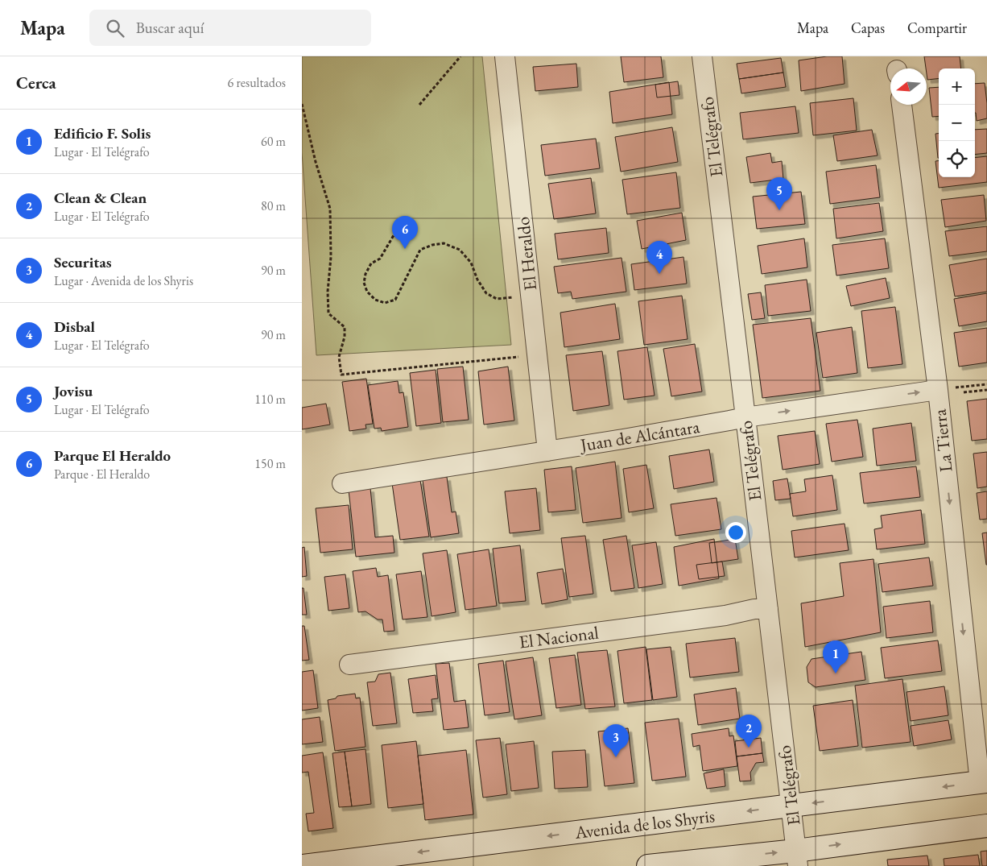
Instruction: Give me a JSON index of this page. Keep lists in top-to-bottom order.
{
  "streets": {
    "main road": ["Avenida de los Shyris"],
    "street": [
      "El Telégrafo",
      "El Heraldo",
      "Juan de Alcántara",
      "La Tierra",
      "El Nacional"
    ]
  },
  "crossings": [
    ["El Telégrafo", "Juan de Alcántara"],
    ["El Telégrafo", "El Nacional"],
    ["El Telégrafo", "Avenida de los Shyris"],
    ["El Heraldo", "Juan de Alcántara"],
    ["Juan de Alcántara", "La Tierra"],
    ["La Tierra", "Avenida de los Shyris"]
  ],
  "one_way": ["La Tierra"],
  "north": "left",
  "page": {
    "header": "Mapa",
    "search": "Buscar aquí",
    "nav": ["Mapa", "Capas", "Compartir"],
    "heading": ["Cerca", "6 resultados"],
    "map_buttons": ["+", "−"],
    "list": [
      {
        "mark": "1",
        "name": "Edificio F. Solis",
        "note": "Lugar · El Telégrafo",
        "value": "60 m"
      },
      {
        "mark": "2",
        "name": "Clean & Clean",
        "note": "Lugar · El Telégrafo",
        "value": "80 m"
      },
      {
        "mark": "3",
        "name": "Securitas",
        "note": "Lugar · Avenida de los Shyris",
        "value": "90 m"
      },
      {
        "mark": "4",
        "name": "Disbal",
        "note": "Lugar · El Telégrafo",
        "value": "90 m"
      },
      {
        "mark": "5",
        "name": "Jovisu",
        "note": "Lugar · El Telégrafo",
        "value": "110 m"
      },
      {
        "mark": "6",
        "name": "Parque El Heraldo",
        "note": "Parque · El Heraldo",
        "value": "150 m"
      }
    ],
    "pins": [
      "5",
      "6",
      "4",
      "1",
      "2",
      "3"
    ]
  }
}
